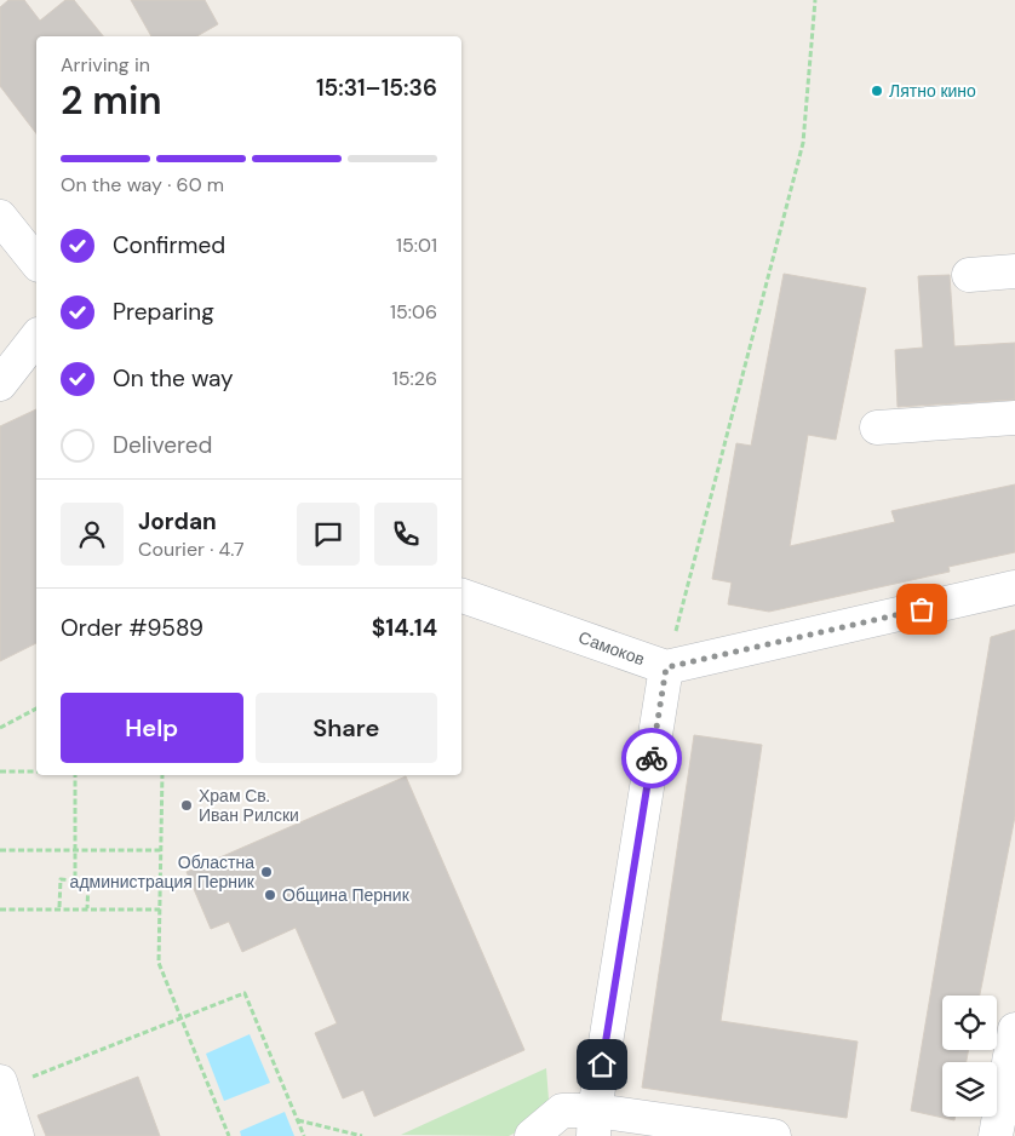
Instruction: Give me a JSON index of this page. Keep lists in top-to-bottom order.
{
  "streets": {
    "street": ["Самоков"]
  },
  "places": [
    "Лятно кино",
    "Храм Св. Иван Рилски",
    "Областна администрация Перник",
    "Община Перник"
  ],
  "page": {
    "heading": ["2 min", "Arriving in", "15:31–15:36"],
    "panel": [
      "Jordan",
      "Courier · 4.7",
      "Order #9589",
      "$14.14"
    ],
    "bar": "On the way · 60 m",
    "list": [
      ["Confirmed", "15:01"],
      ["Preparing", "15:06"],
      ["On the way", "15:26"],
      "Delivered"
    ],
    "buttons": ["Help", "Share"]
  }
}
